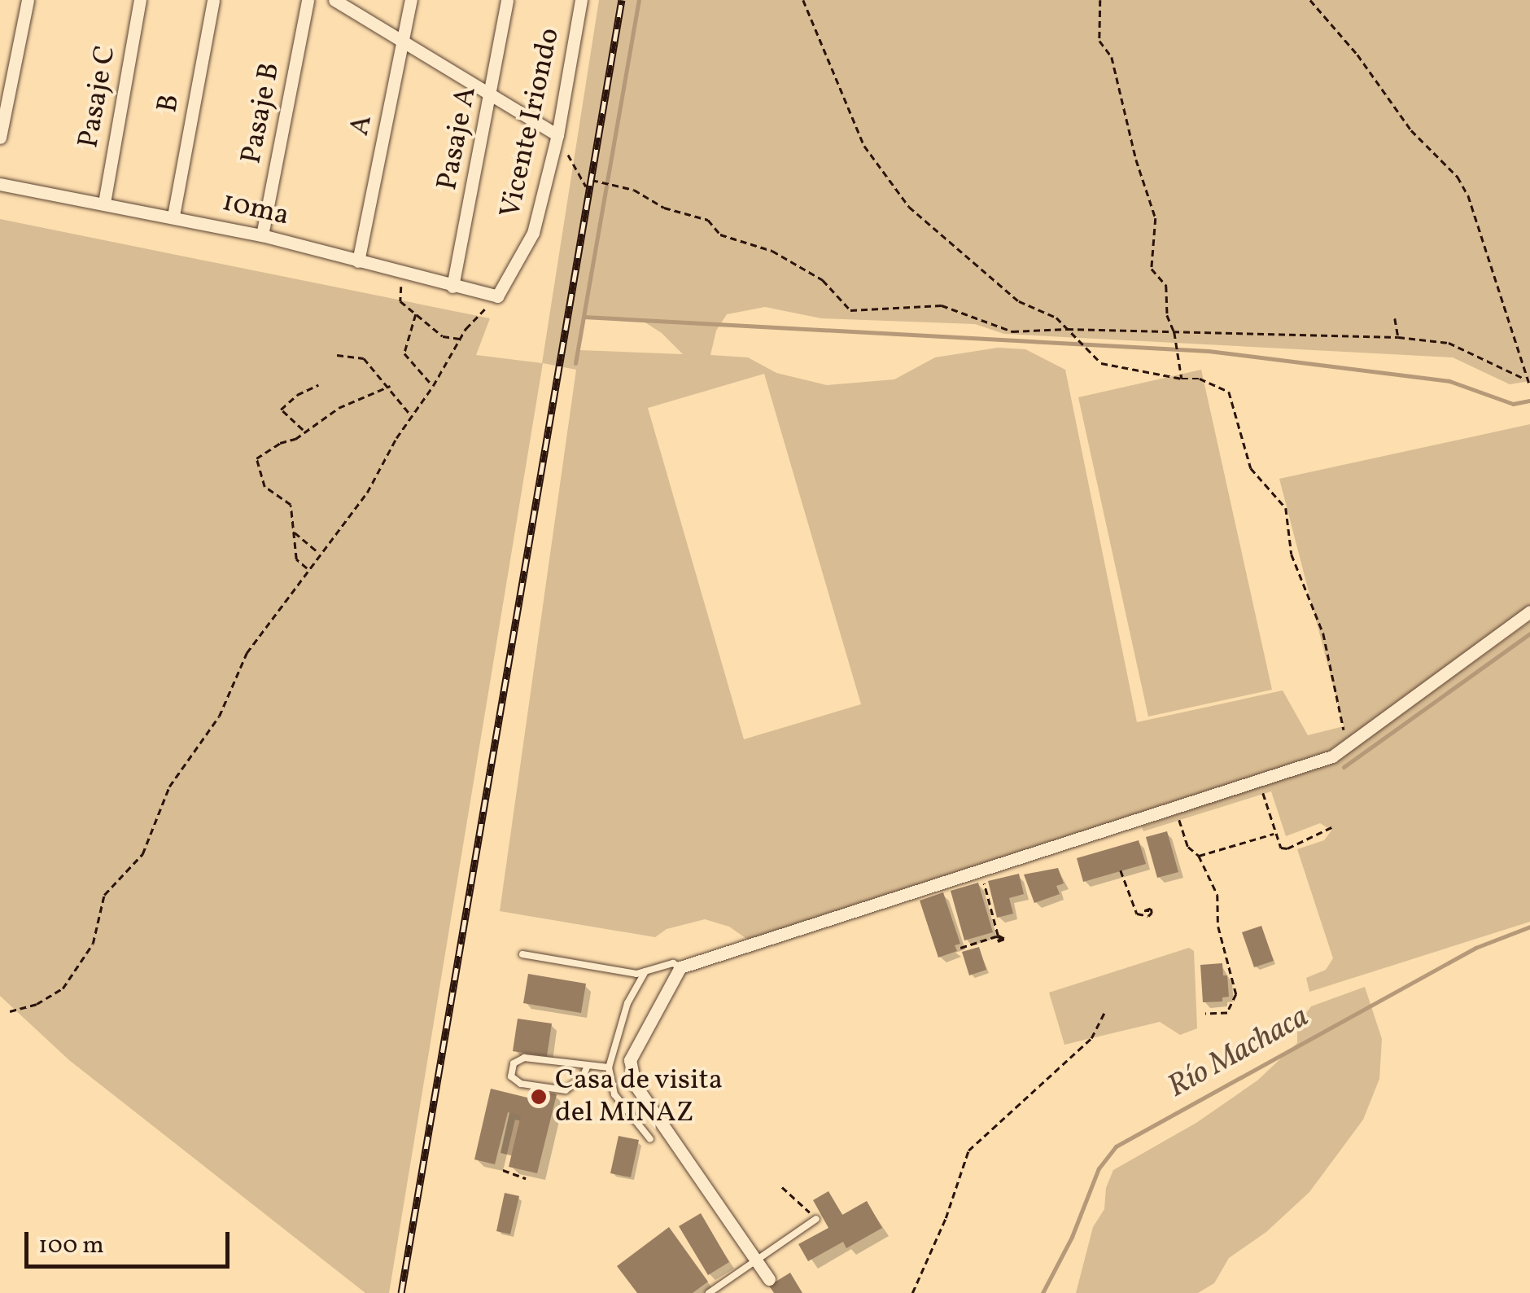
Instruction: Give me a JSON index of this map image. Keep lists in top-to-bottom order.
{
  "streets": {
    "street": [
      "Pasaje C",
      "B",
      "Pasaje B",
      "Vicente Iriondo",
      "A",
      "Pasaje A",
      "10ma"
    ]
  },
  "crossings": [
    ["Pasaje C", "10ma"],
    ["B", "10ma"],
    ["Pasaje B", "10ma"],
    ["Vicente Iriondo", "10ma"],
    ["A", "10ma"],
    ["Pasaje A", "10ma"]
  ],
  "water": ["Río Machaca"],
  "places": ["Casa de visita del MINAZ"],
  "scale_bar": "100 m"
}
